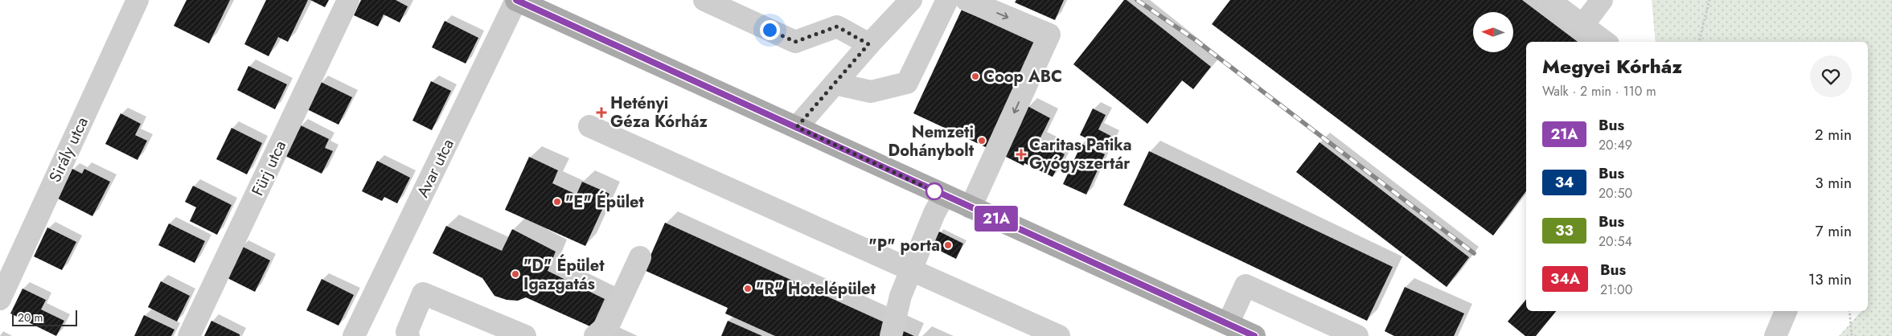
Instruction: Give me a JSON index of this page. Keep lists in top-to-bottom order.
{
  "streets": {
    "street": ["Sirály utca", "Fürj utca", "Avar utca"]
  },
  "places": {
    "other": [
      "Coop ABC",
      "Nemzeti Dohánybolt",
      "\"E\" Épület",
      "\"P\" porta",
      "\"D\" Épület Igazgatás",
      "\"R\" Hotelépület"
    ],
    "health": ["Hetényi Géza Kórház", "Caritas Patika Gyógyszertár"]
  },
  "lines": ["bus line 21A"],
  "scale_bar": "20 m",
  "north": "left",
  "page": {
    "on_map": "21A",
    "heading": ["Megyei Kórház", "Walk · 2 min · 110 m"],
    "list": [
      {
        "mark": "21A",
        "name": "Bus",
        "note": "20:49",
        "value": "2 min"
      },
      {
        "mark": "34",
        "name": "Bus",
        "note": "20:50",
        "value": "3 min"
      },
      {
        "mark": "33",
        "name": "Bus",
        "note": "20:54",
        "value": "7 min"
      },
      {
        "mark": "34A",
        "name": "Bus",
        "note": "21:00",
        "value": "13 min"
      }
    ],
    "scale": "20 m"
  }
}
